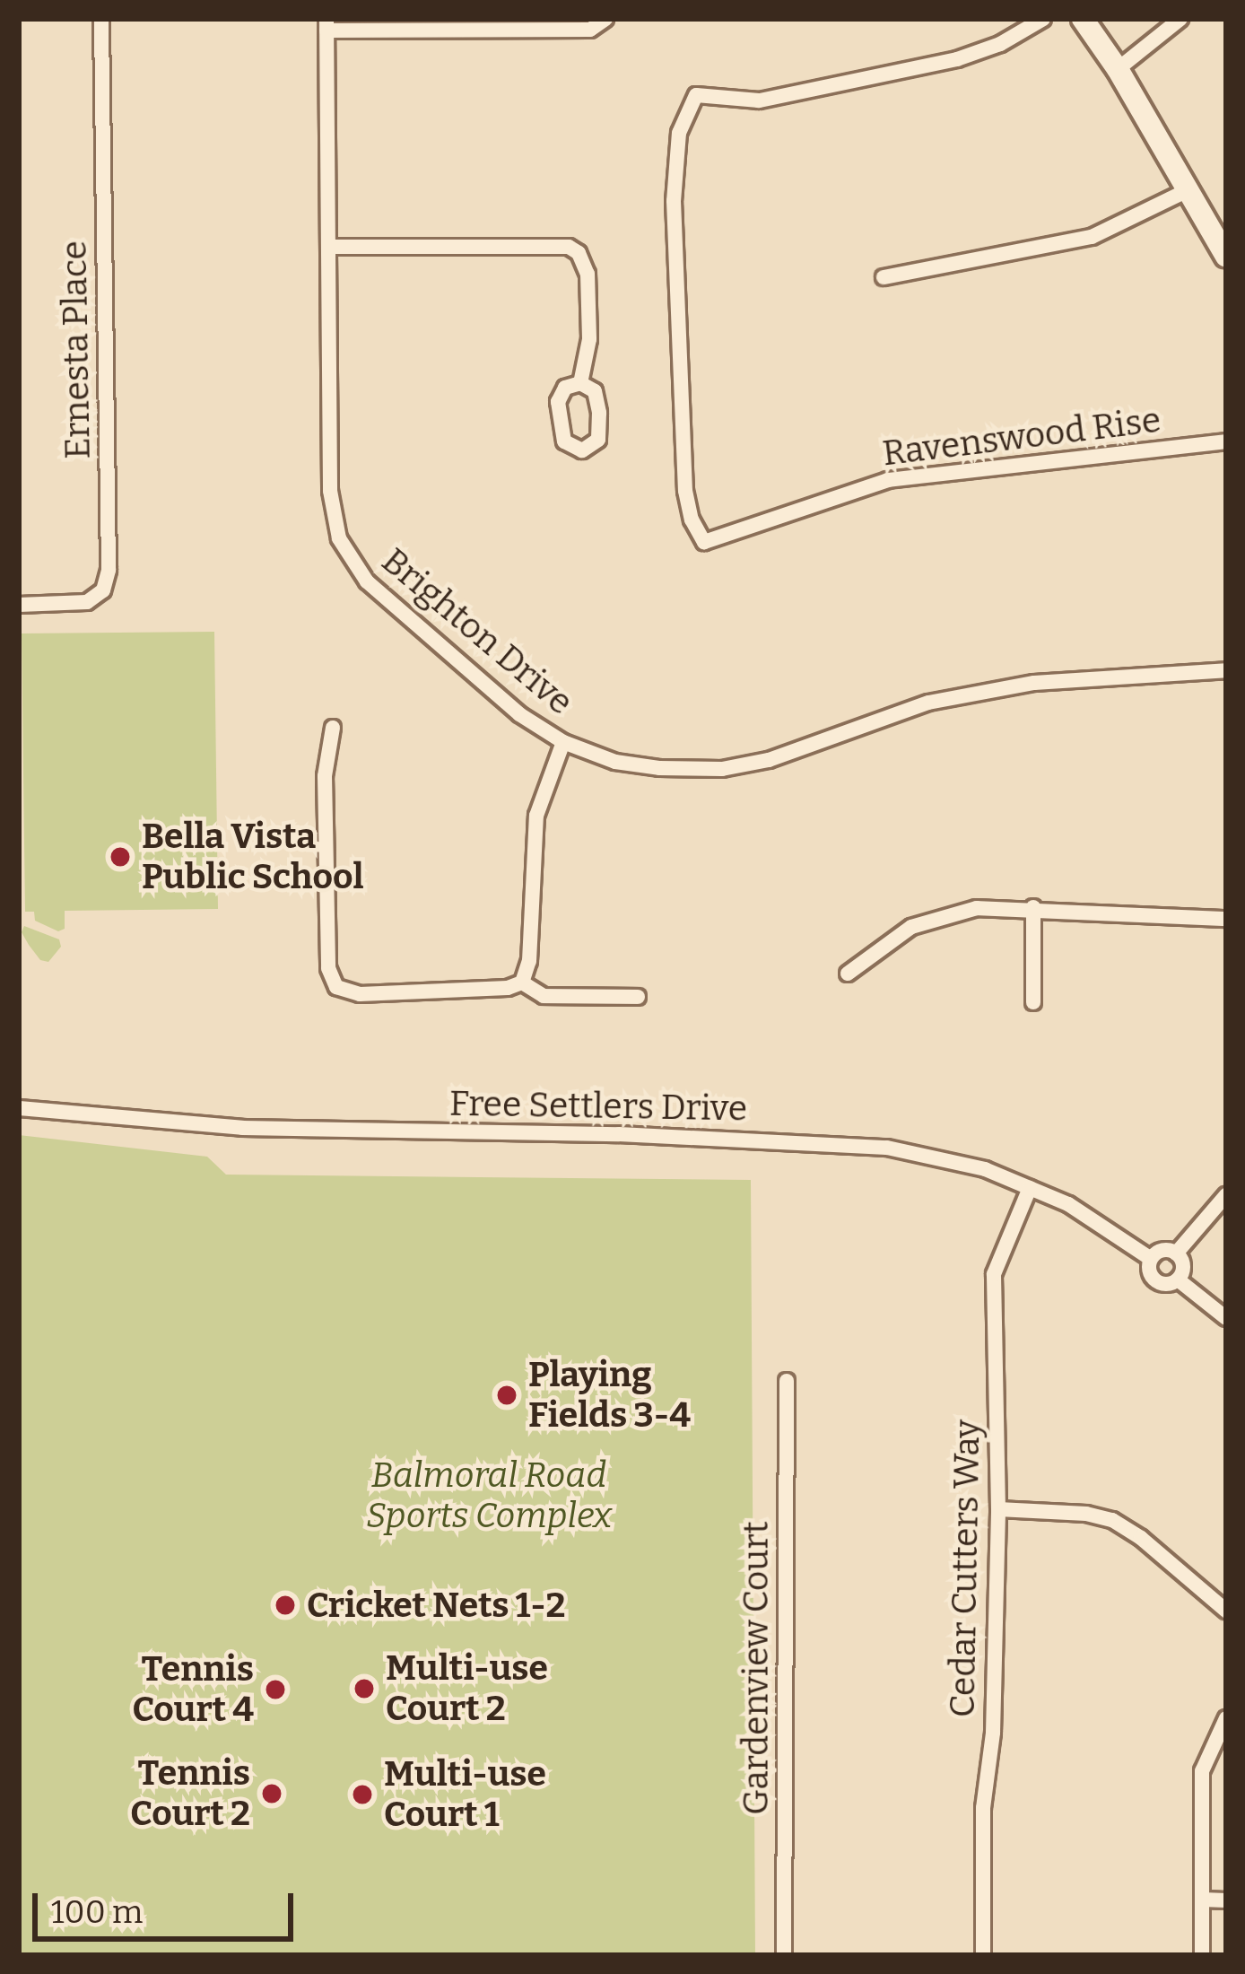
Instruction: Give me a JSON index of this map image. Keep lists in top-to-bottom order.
{
  "streets": {
    "street": [
      "Ernesta Place",
      "Ravenswood Rise",
      "Brighton Drive",
      "Free Settlers Drive",
      "Cedar Cutters Way",
      "Gardenview Court"
    ]
  },
  "crossings": [
    ["Free Settlers Drive", "Cedar Cutters Way"]
  ],
  "parks": ["Balmoral Road Sports Complex"],
  "places": [
    "Bella Vista Public School",
    "Playing Fields 3-4",
    "Cricket Nets 1-2",
    "Multi-use Court 2",
    "Tennis Court 4",
    "Tennis Court 2",
    "Multi-use Court 1"
  ],
  "scale_bar": "100 m"
}
